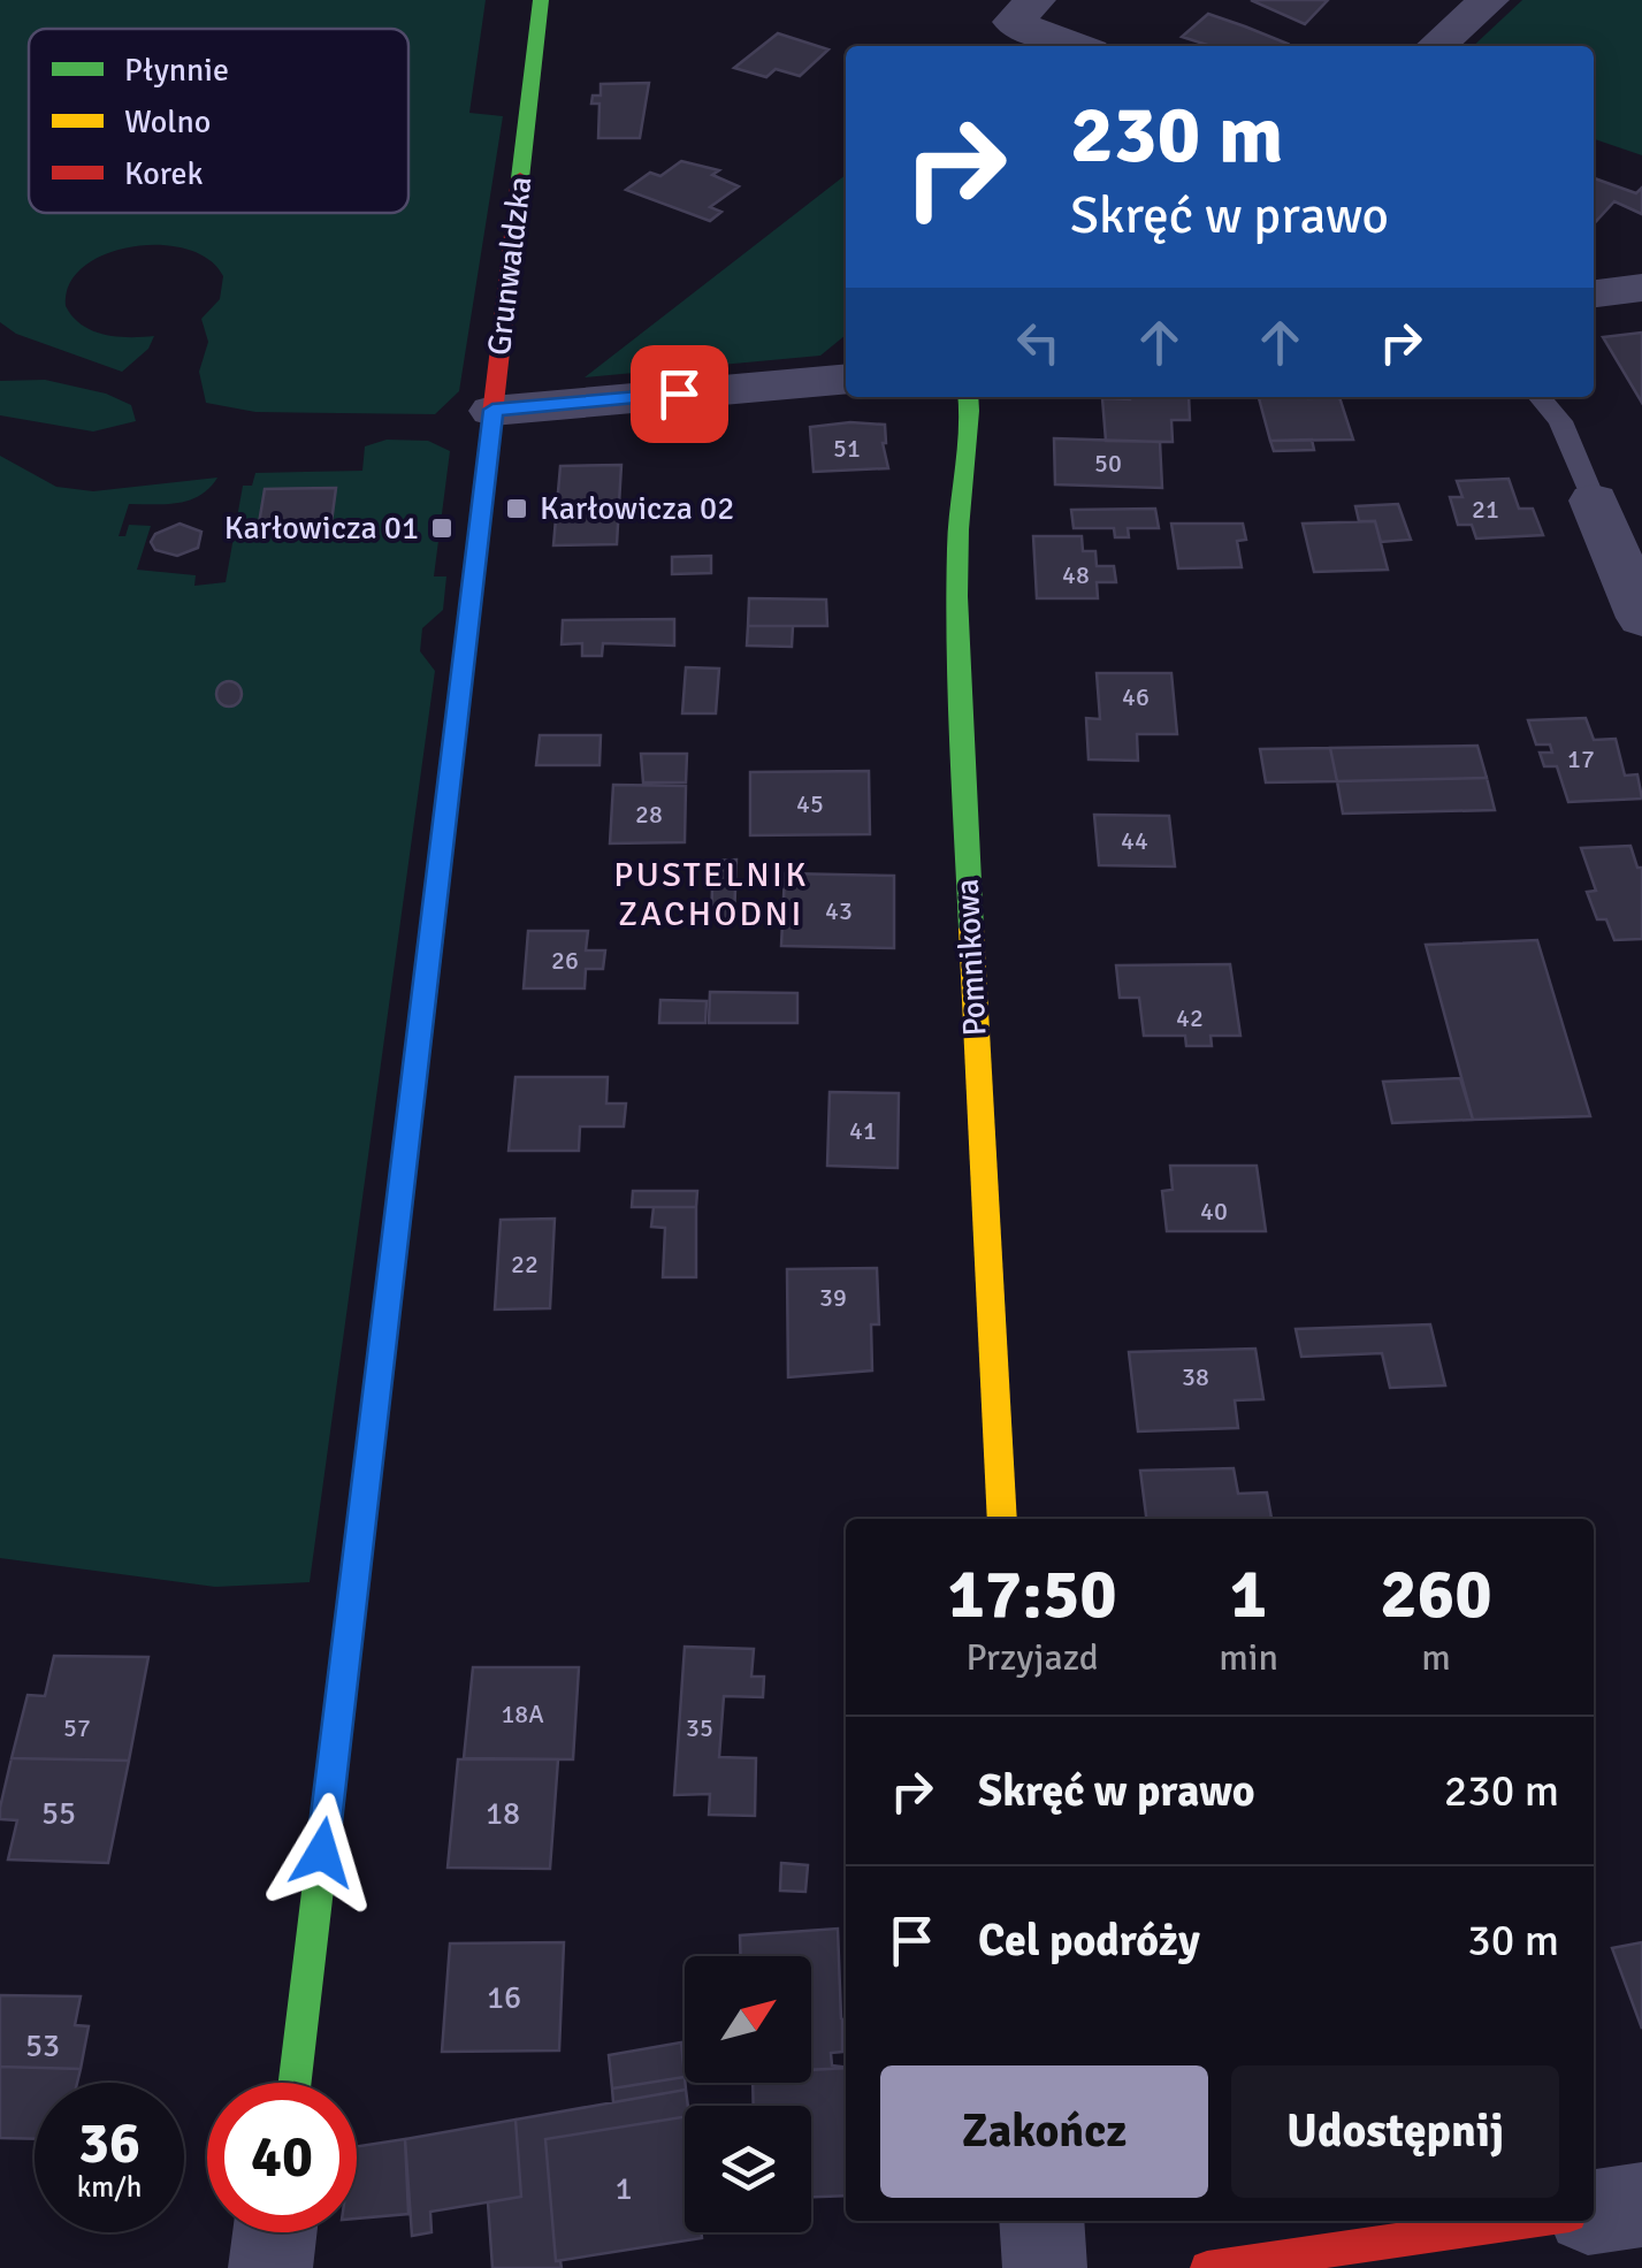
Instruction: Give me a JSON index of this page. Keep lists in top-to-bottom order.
{
  "streets": {
    "street": ["Grunwaldzka", "Pomnikowa"]
  },
  "districts": ["PUSTELNIK ZACHODNI"],
  "places": {
    "transit": ["Karłowicza 02", "Karłowicza 01"]
  },
  "house_numbers": [
    "51",
    "50",
    "21",
    "48",
    "46",
    "17",
    "45",
    "28",
    "44",
    "43",
    "26",
    "42",
    "41",
    "40",
    "22",
    "39",
    "38",
    "18A",
    "57",
    "35",
    "55",
    "18",
    "16",
    "53",
    "1"
  ],
  "legend": ["Płynnie", "Wolno", "Korek"],
  "north": "top right",
  "page": {
    "turn": ["230 m", "Skręć w prawo"],
    "eta": [
      "17:50",
      "Przyjazd",
      "1",
      "min",
      "260",
      "m"
    ],
    "list": [
      {
        "name": "Skręć w prawo",
        "value": "230 m"
      },
      {
        "name": "Cel podróży",
        "value": "30 m"
      }
    ],
    "buttons": ["Zakończ", "Udostępnij"],
    "speed": "36 km/h",
    "limit": "40"
  }
}
